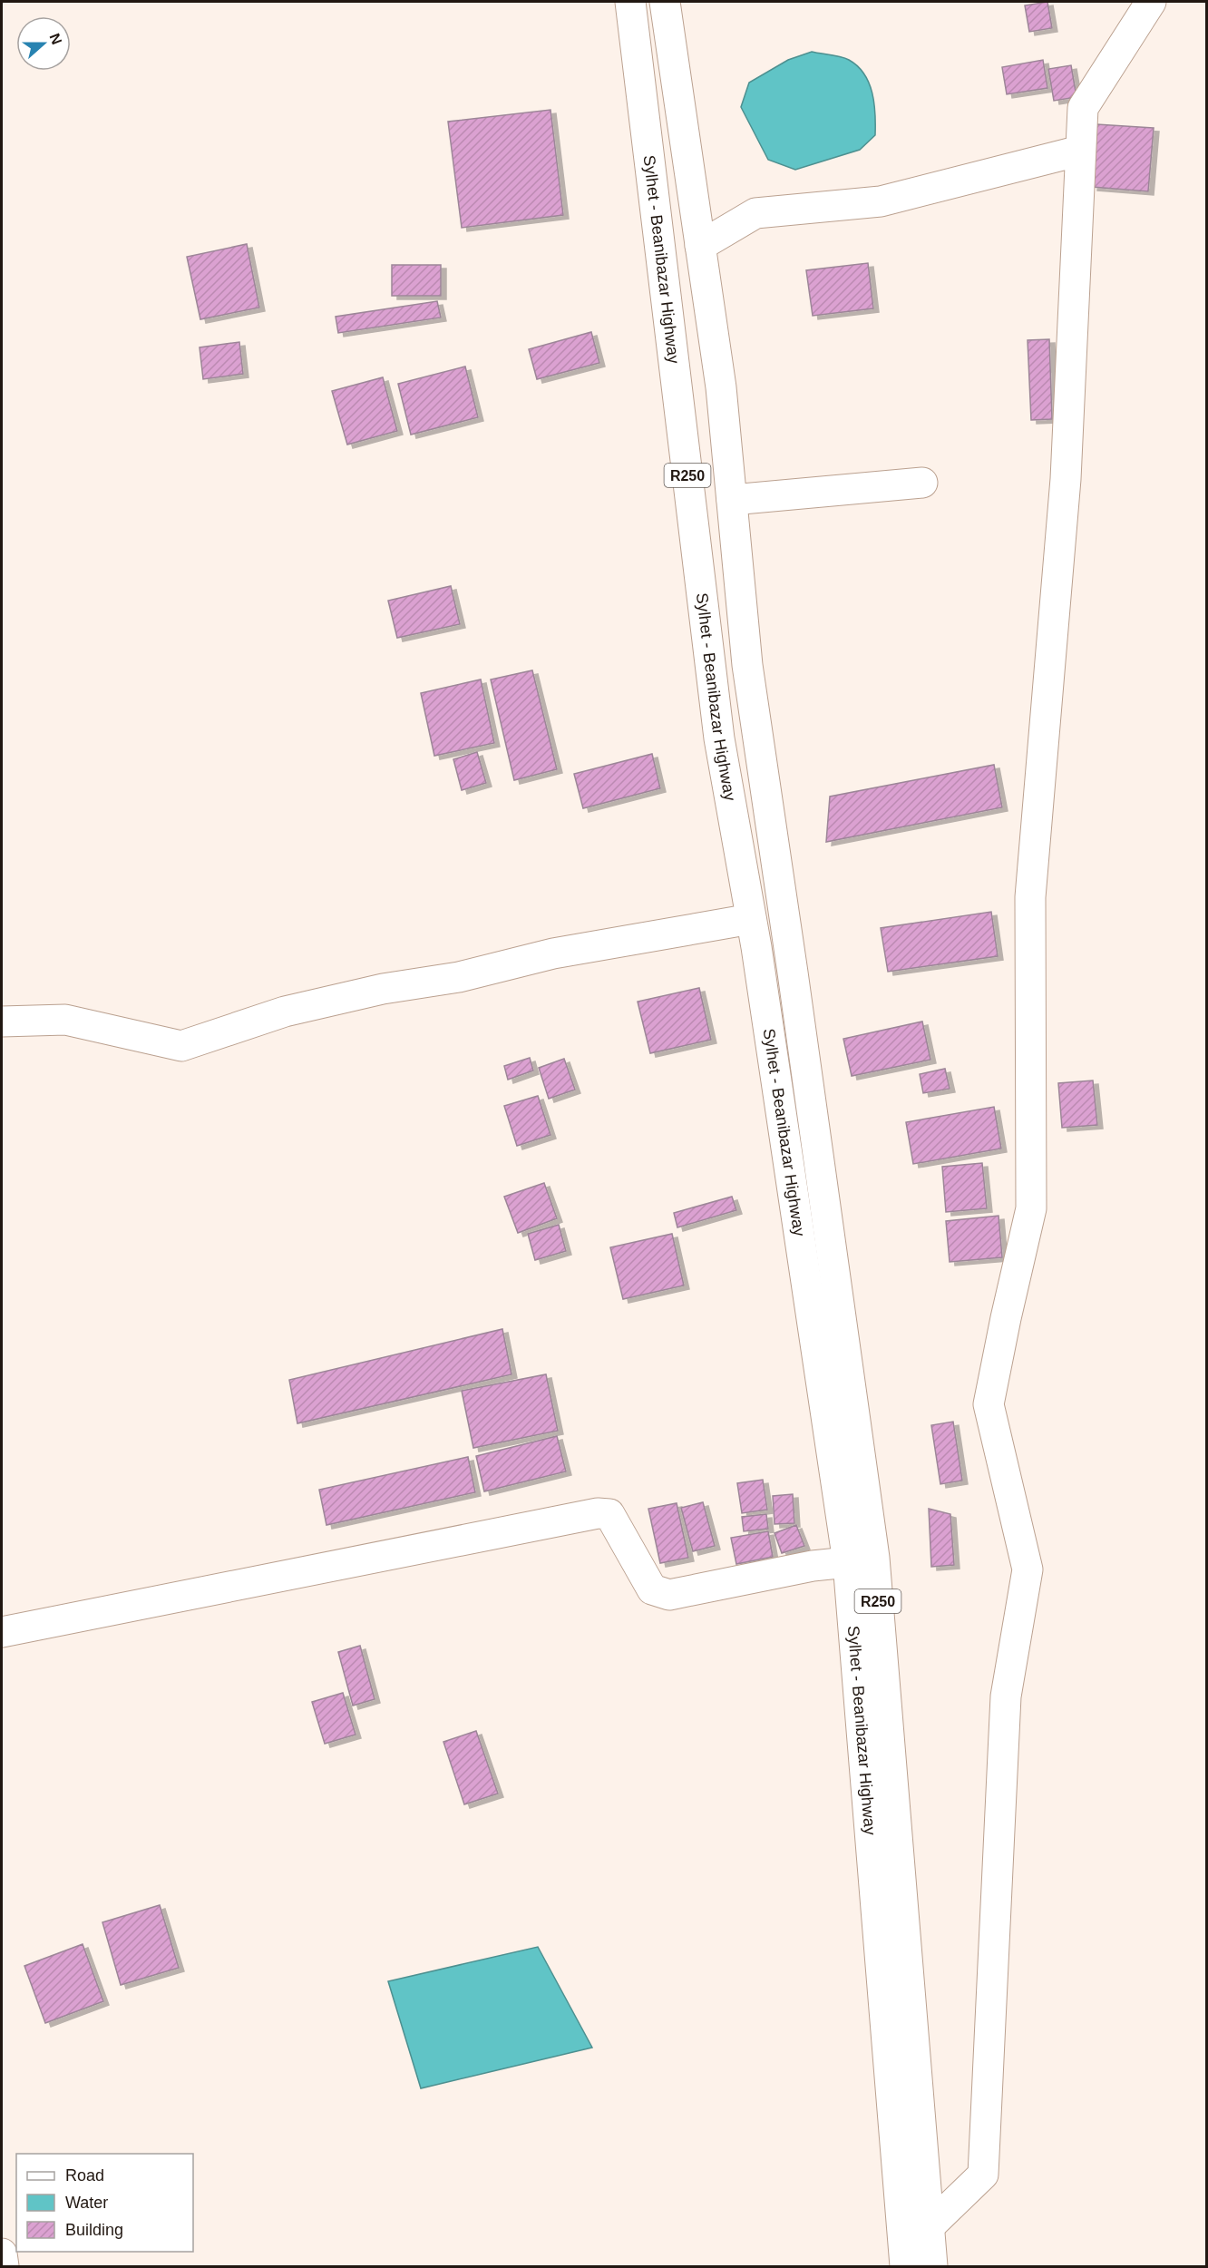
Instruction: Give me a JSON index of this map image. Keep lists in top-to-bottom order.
{
  "streets": {
    "main road": ["Sylhet - Beanibazar Highway", "R250"]
  },
  "legend": ["Road", "Water", "Building"],
  "north": "right"
}
